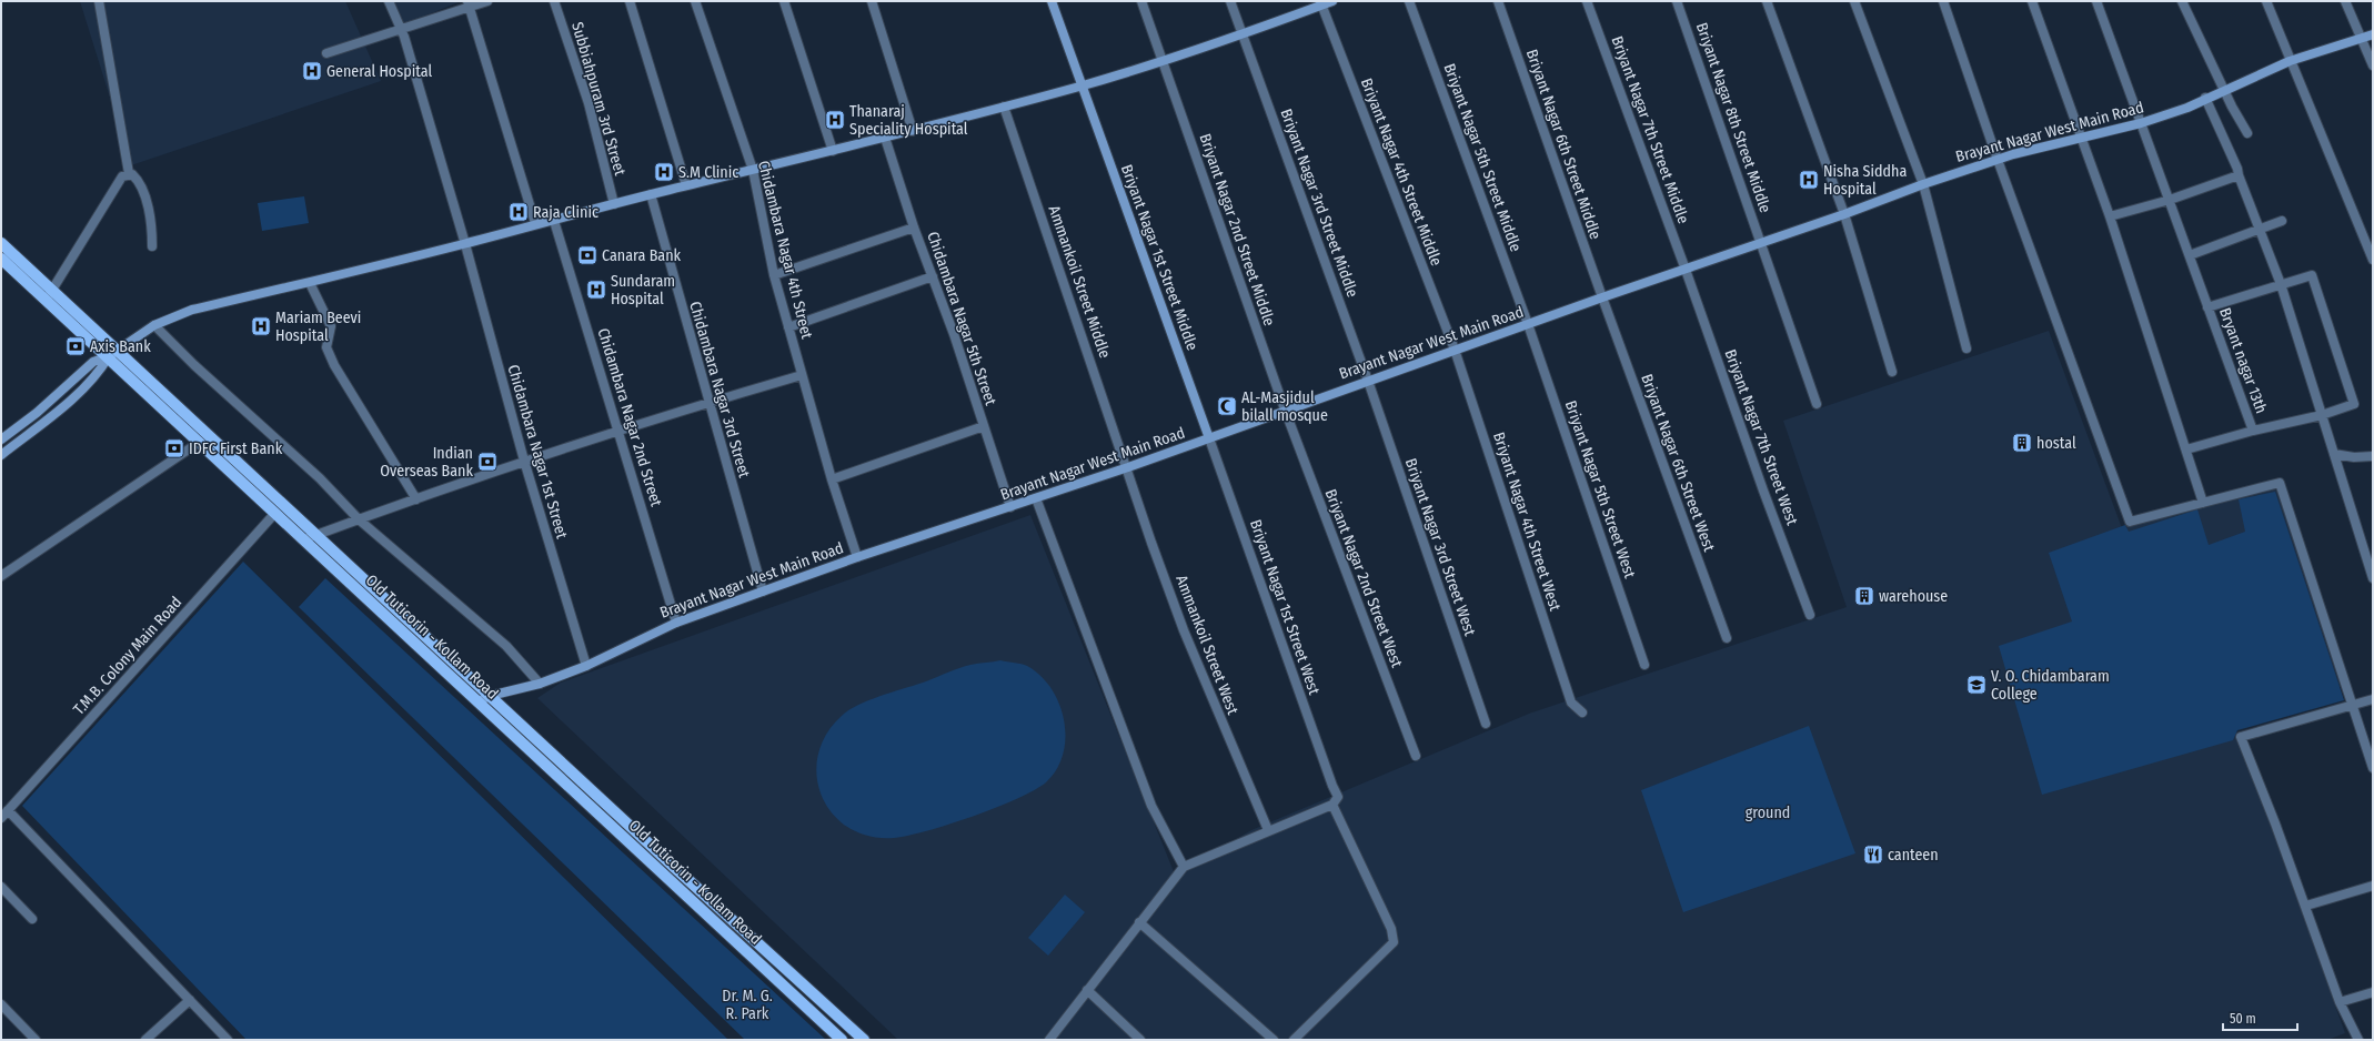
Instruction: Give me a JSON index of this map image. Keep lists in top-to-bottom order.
{
  "streets": {
    "main road": ["Old Tuticorin - Kollam Road"],
    "street": [
      "Subbiahpuram 3rd Street",
      "Briyant Nagar 8th Street Middle",
      "Briyant Nagar 7th Street Middle",
      "Brayant Nagar West Main Road",
      "Briyant Nagar 6th Street Middle",
      "Briyant Nagar 5th Street Middle",
      "Briyant Nagar 4th Street Middle",
      "Briyant Nagar 3rd Street Middle",
      "Briyant Nagar 2nd Street Middle",
      "Chidambara Nagar 4th Street",
      "Briyant Nagar 1st Street Middle",
      "Ammankoil Street Middle",
      "Chidambara Nagar 5th Street",
      "Bryant nagar 13th",
      "Chidambara Nagar 3rd Street",
      "Chidambara Nagar 2nd Street",
      "Briyant Nagar 7th Street West",
      "Chidambara Nagar 1st Street",
      "Briyant Nagar 6th Street West",
      "Briyant Nagar 5th Street West",
      "Briyant Nagar 4th Street West",
      "Briyant Nagar 3rd Street West",
      "Briyant Nagar 2nd Street West",
      "Briyant Nagar 1st Street West",
      "Ammankoil Street West",
      "T.M.B. Colony Main Road"
    ]
  },
  "crossings": [
    ["Briyant Nagar 8th Street Middle", "Brayant Nagar West Main Road"],
    ["Briyant Nagar 7th Street Middle", "Brayant Nagar West Main Road"],
    ["Briyant Nagar 7th Street Middle", "Briyant Nagar 7th Street West"],
    ["Brayant Nagar West Main Road", "Briyant Nagar 6th Street Middle"],
    ["Brayant Nagar West Main Road", "Briyant Nagar 5th Street Middle"],
    ["Brayant Nagar West Main Road", "Briyant Nagar 4th Street Middle"],
    ["Brayant Nagar West Main Road", "Briyant Nagar 3rd Street Middle"],
    ["Brayant Nagar West Main Road", "Briyant Nagar 2nd Street Middle"],
    ["Brayant Nagar West Main Road", "Chidambara Nagar 4th Street"],
    ["Brayant Nagar West Main Road", "Briyant Nagar 1st Street Middle"],
    ["Brayant Nagar West Main Road", "Ammankoil Street Middle"],
    ["Brayant Nagar West Main Road", "Chidambara Nagar 5th Street"],
    ["Brayant Nagar West Main Road", "Bryant nagar 13th"],
    ["Brayant Nagar West Main Road", "Chidambara Nagar 3rd Street"],
    ["Brayant Nagar West Main Road", "Chidambara Nagar 2nd Street"],
    ["Brayant Nagar West Main Road", "Briyant Nagar 7th Street West"],
    ["Brayant Nagar West Main Road", "Chidambara Nagar 1st Street"],
    ["Brayant Nagar West Main Road", "Briyant Nagar 6th Street West"],
    ["Brayant Nagar West Main Road", "Briyant Nagar 5th Street West"],
    ["Brayant Nagar West Main Road", "Briyant Nagar 4th Street West"],
    ["Brayant Nagar West Main Road", "Briyant Nagar 3rd Street West"],
    ["Brayant Nagar West Main Road", "Briyant Nagar 2nd Street West"],
    ["Brayant Nagar West Main Road", "Briyant Nagar 1st Street West"],
    ["Brayant Nagar West Main Road", "Old Tuticorin - Kollam Road"],
    ["Brayant Nagar West Main Road", "Ammankoil Street West"],
    ["Briyant Nagar 6th Street Middle", "Briyant Nagar 6th Street West"],
    ["Briyant Nagar 5th Street Middle", "Briyant Nagar 5th Street West"],
    ["Briyant Nagar 4th Street Middle", "Briyant Nagar 4th Street West"],
    ["Briyant Nagar 3rd Street Middle", "Briyant Nagar 3rd Street West"],
    ["Briyant Nagar 2nd Street Middle", "Briyant Nagar 2nd Street West"],
    ["Briyant Nagar 1st Street Middle", "Briyant Nagar 1st Street West"],
    ["Ammankoil Street Middle", "Ammankoil Street West"],
    ["Old Tuticorin - Kollam Road", "T.M.B. Colony Main Road"]
  ],
  "parks": ["ground", "Dr. M. G. R. Park"],
  "places": {
    "hospital": [
      "General Hospital",
      "Thanaraj Speciality Hospital",
      "S.M Clinic",
      "Nisha Siddha Hospital",
      "Raja Clinic",
      "Sundaram Hospital",
      "Mariam Beevi Hospital"
    ],
    "bank": [
      "Canara Bank",
      "Axis Bank",
      "IDFC First Bank",
      "Indian Overseas Bank"
    ],
    "mosque": ["AL-Masjidul bilall mosque"],
    "building": ["hostal", "warehouse"],
    "school or university": ["V. O. Chidambaram College"],
    "restaurant": ["canteen"]
  },
  "scale_bar": "50 m"
}
